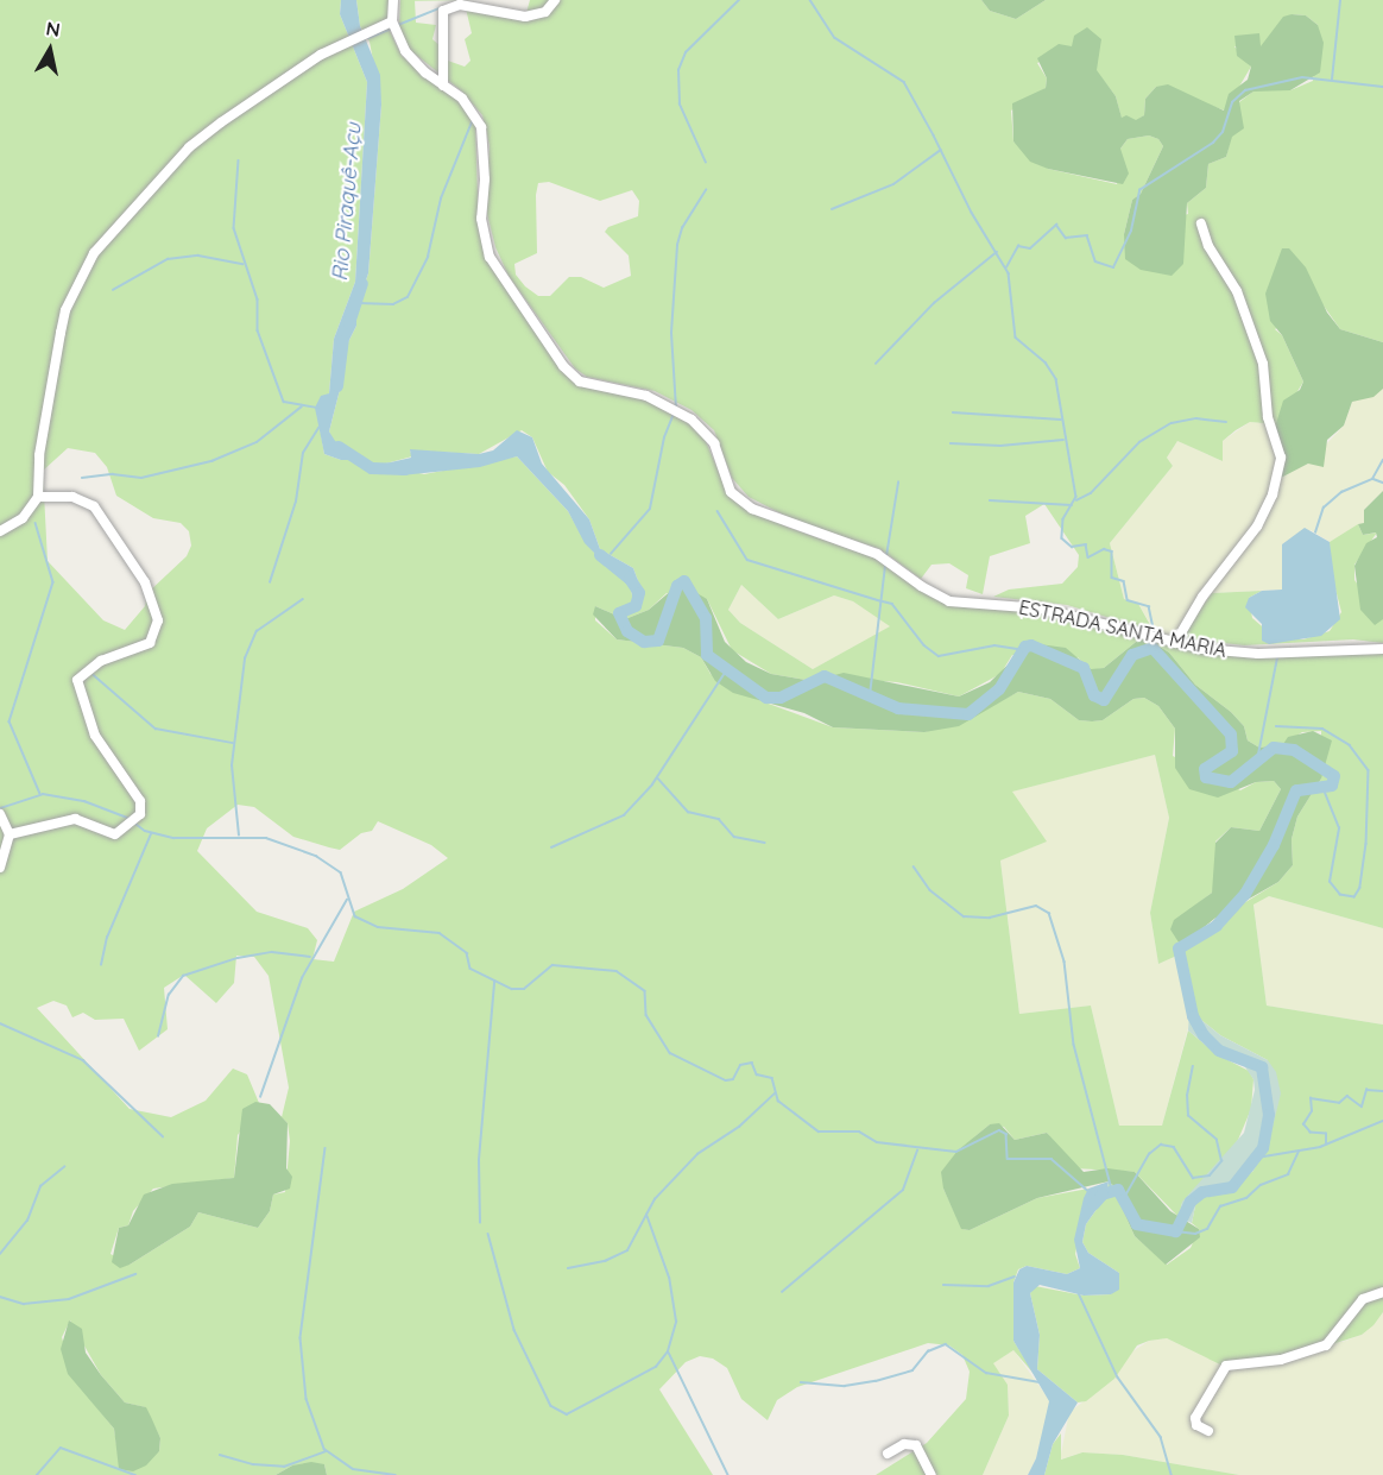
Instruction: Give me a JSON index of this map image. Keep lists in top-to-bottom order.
{
  "streets": {
    "street": ["ESTRADA SANTA MARIA"]
  },
  "water": ["Rio Piraquê-Açu"],
  "north": "top"
}
